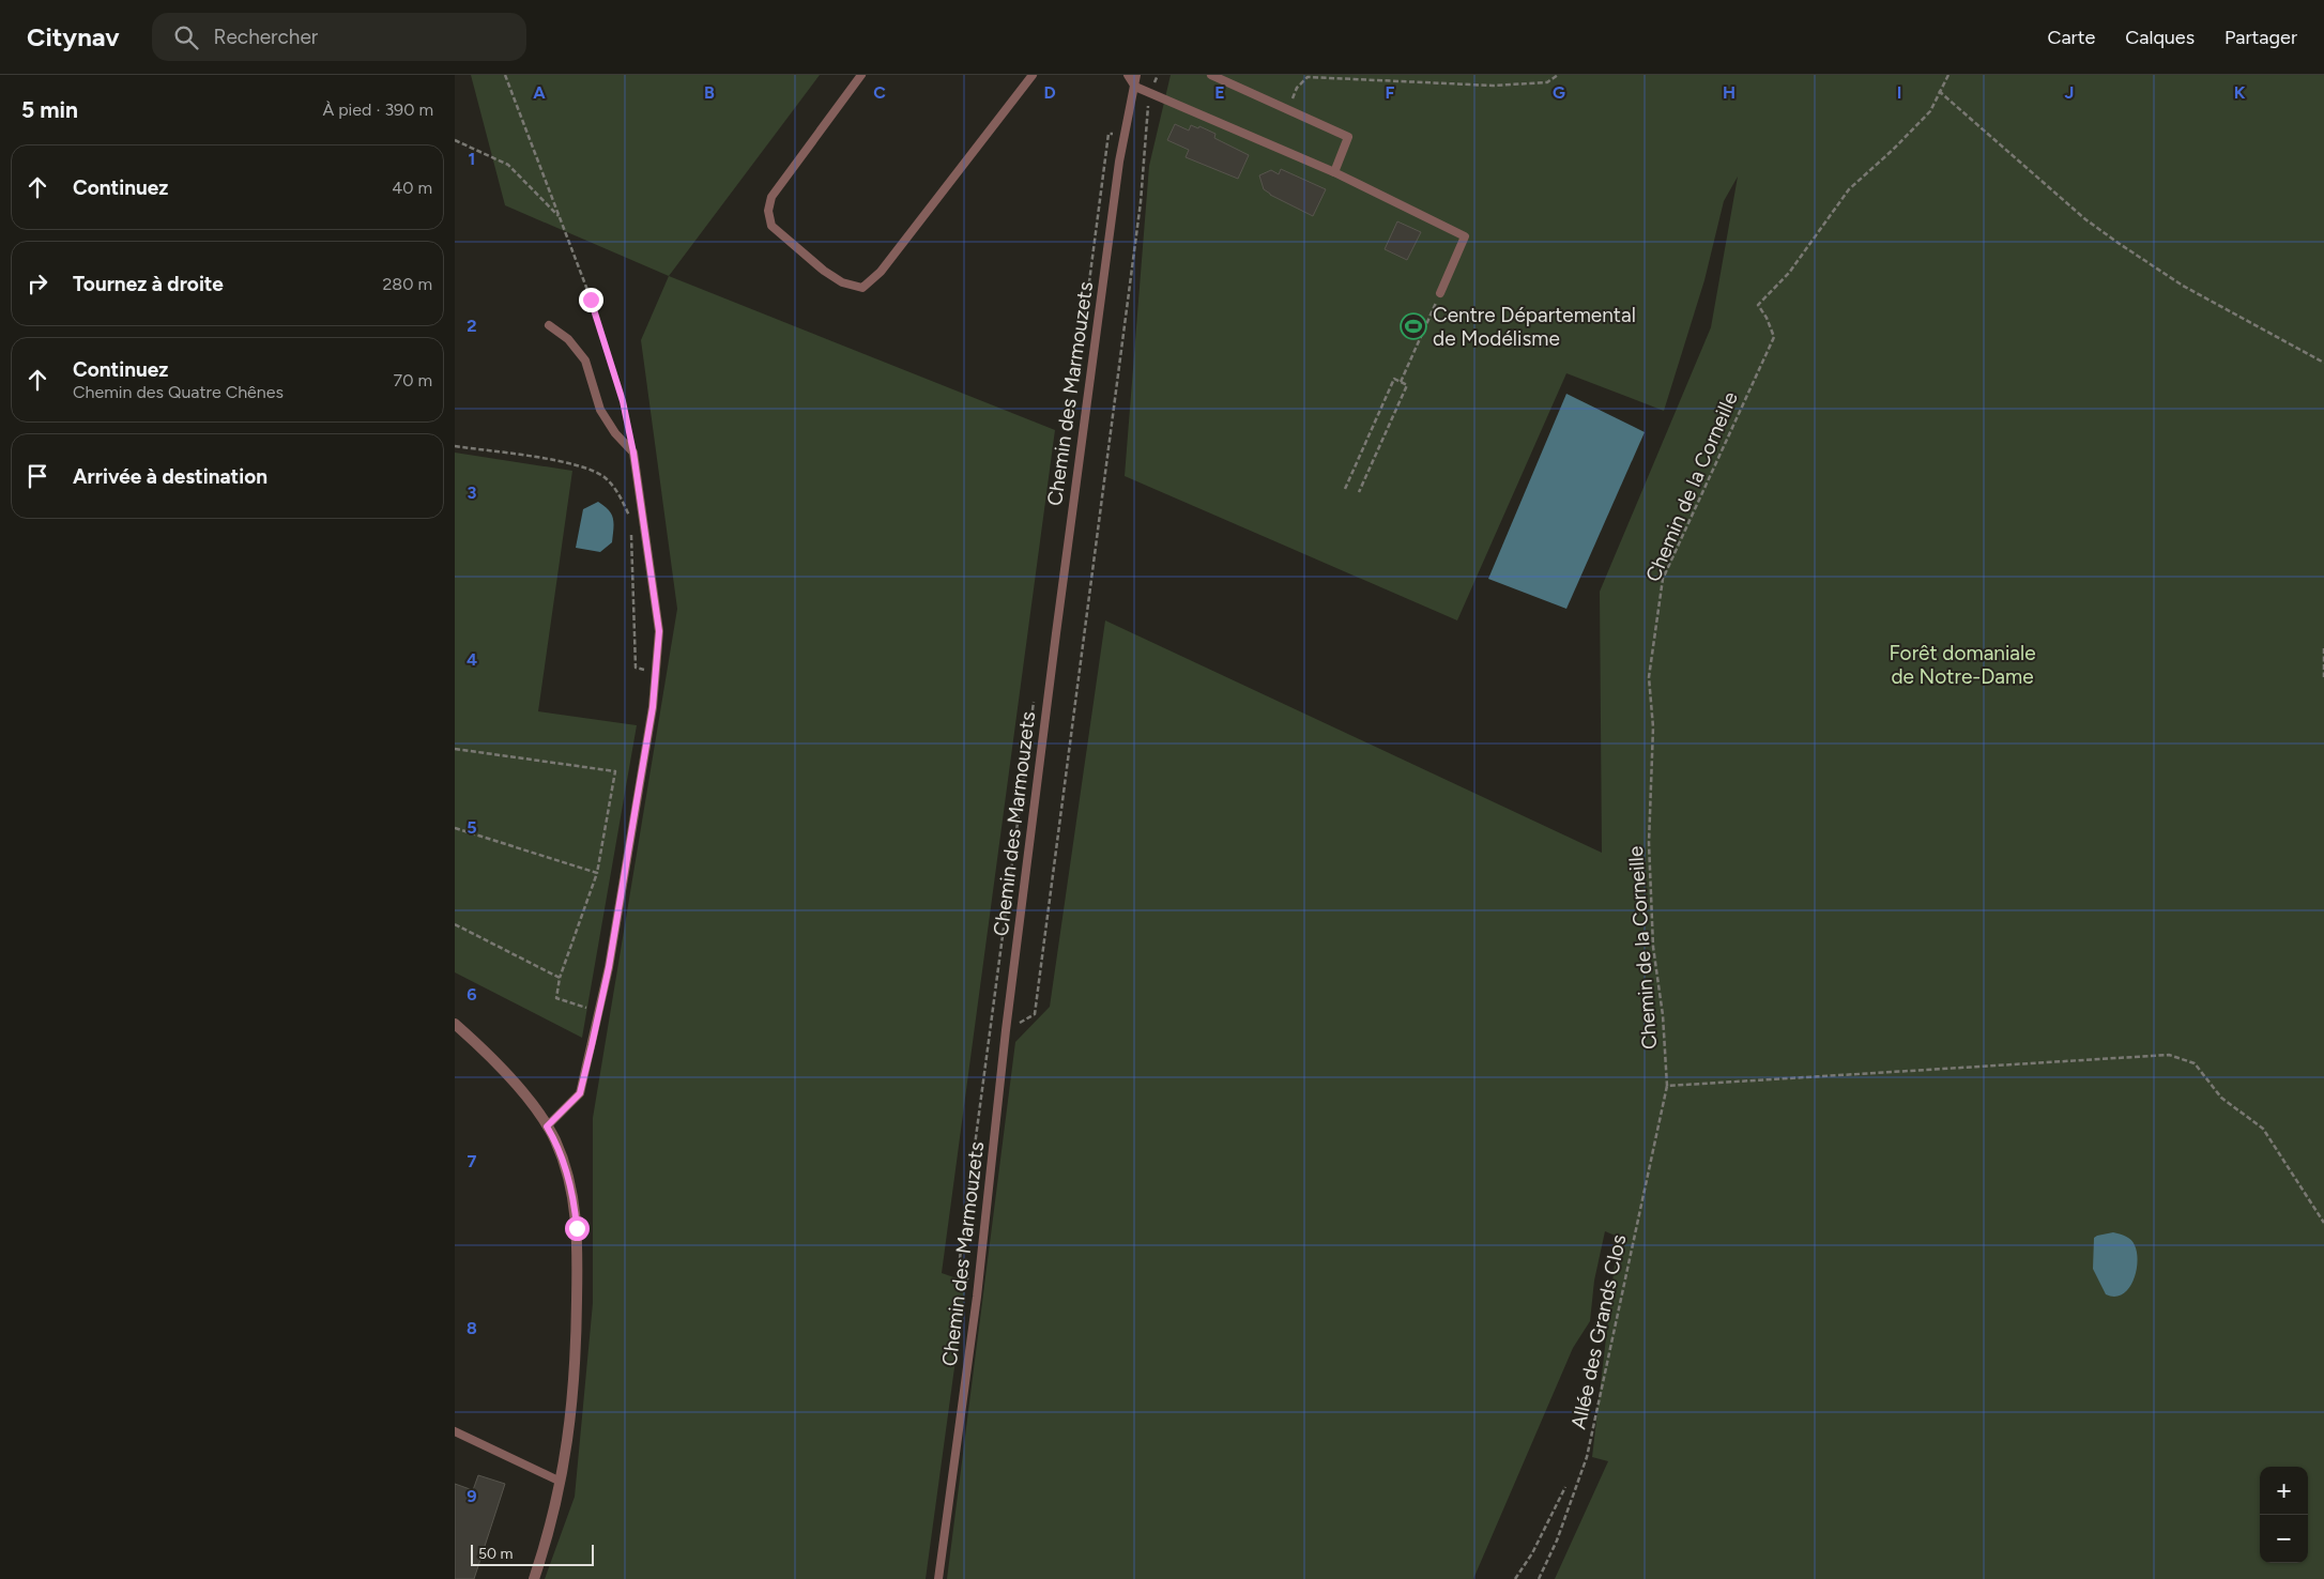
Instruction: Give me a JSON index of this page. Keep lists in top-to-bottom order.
{
  "streets": {
    "lane": ["Chemin des Marmouzets"],
    "path": ["Chemin de la Corneille", "Allée des Grands Clos"]
  },
  "crossings": [
    ["Chemin de la Corneille", "Allée des Grands Clos"]
  ],
  "parks": ["Forêt domaniale de Notre-Dame"],
  "places": {
    "sports": ["Centre Départemental de Modélisme"]
  },
  "scale_bar": "50 m",
  "page": {
    "header": "Citynav",
    "search": "Rechercher",
    "nav": ["Carte", "Calques", "Partager"],
    "heading": ["5 min", "À pied · 390 m"],
    "list": [
      ["Continuez", "40 m"],
      ["Tournez à droite", "280 m"],
      ["Continuez", "Chemin des Quatre Chênes", "70 m"],
      "Arrivée à destination"
    ],
    "map_buttons": ["+", "−"],
    "scale": "50 m"
  },
  "grid": {
    "columns": [
      "A",
      "B",
      "C",
      "D",
      "E",
      "F",
      "G",
      "H",
      "I",
      "J",
      "K"
    ],
    "rows": [
      "1",
      "2",
      "3",
      "4",
      "5",
      "6",
      "7",
      "8",
      "9"
    ]
  }
}
